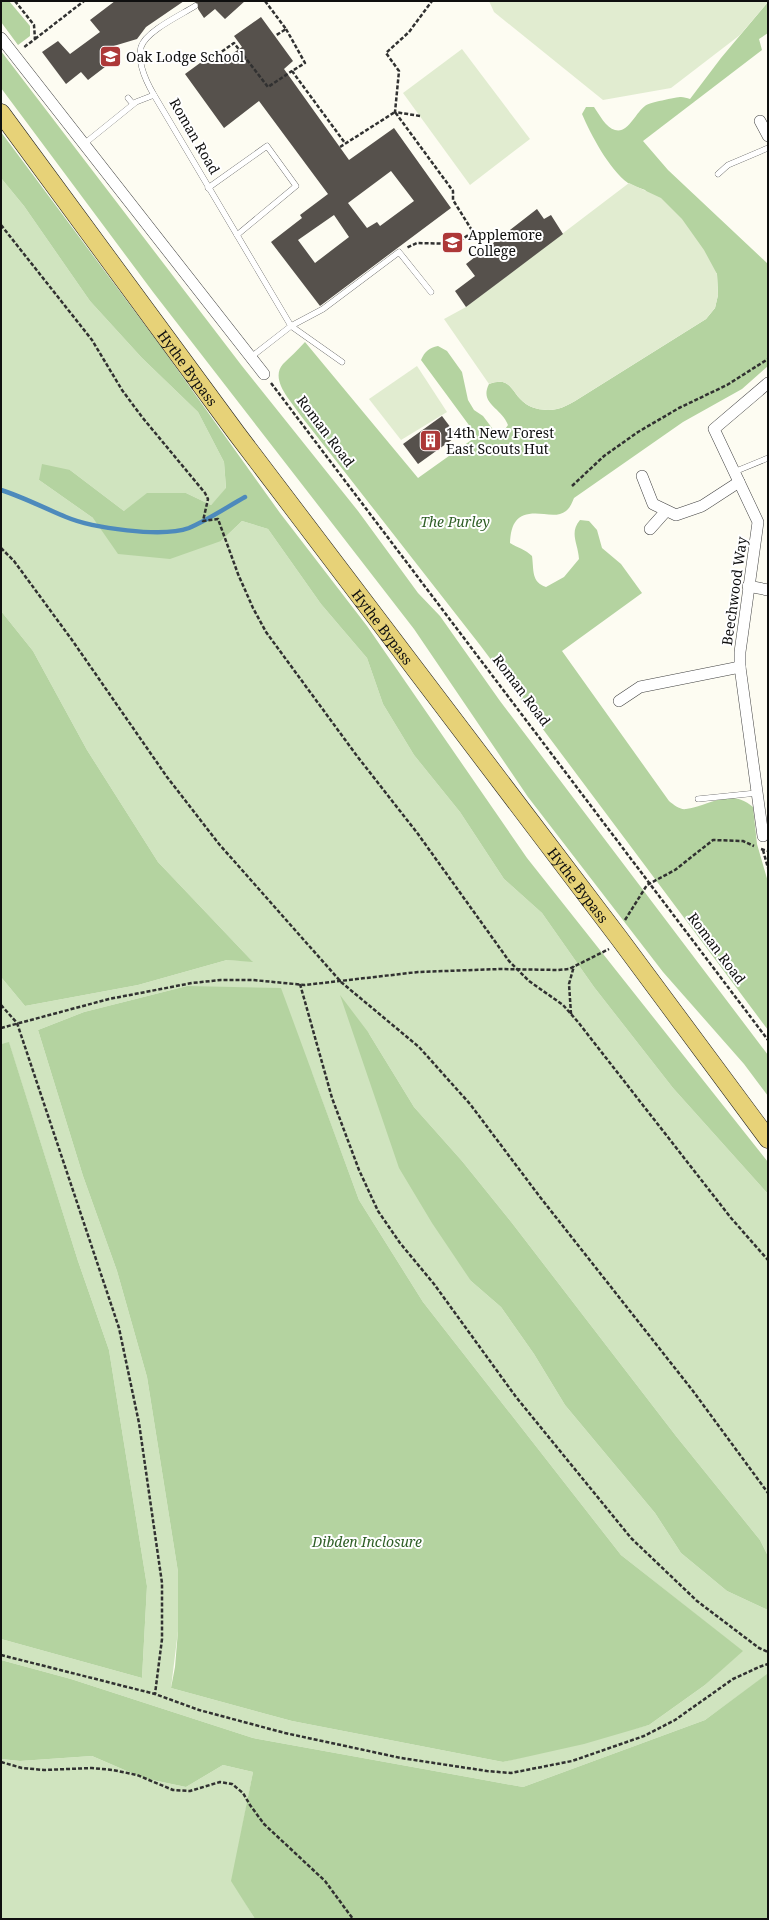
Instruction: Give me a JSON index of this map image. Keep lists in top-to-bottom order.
{
  "streets": {
    "main road": ["Hythe Bypass"],
    "street": ["Beechwood Way"],
    "lane": ["Roman Road"]
  },
  "parks": ["The Purley", "Dibden Inclosure"],
  "places": {
    "school or university": ["Oak Lodge School", "Applemore College"],
    "building": ["14th New Forest East Scouts Hut"]
  }
}
